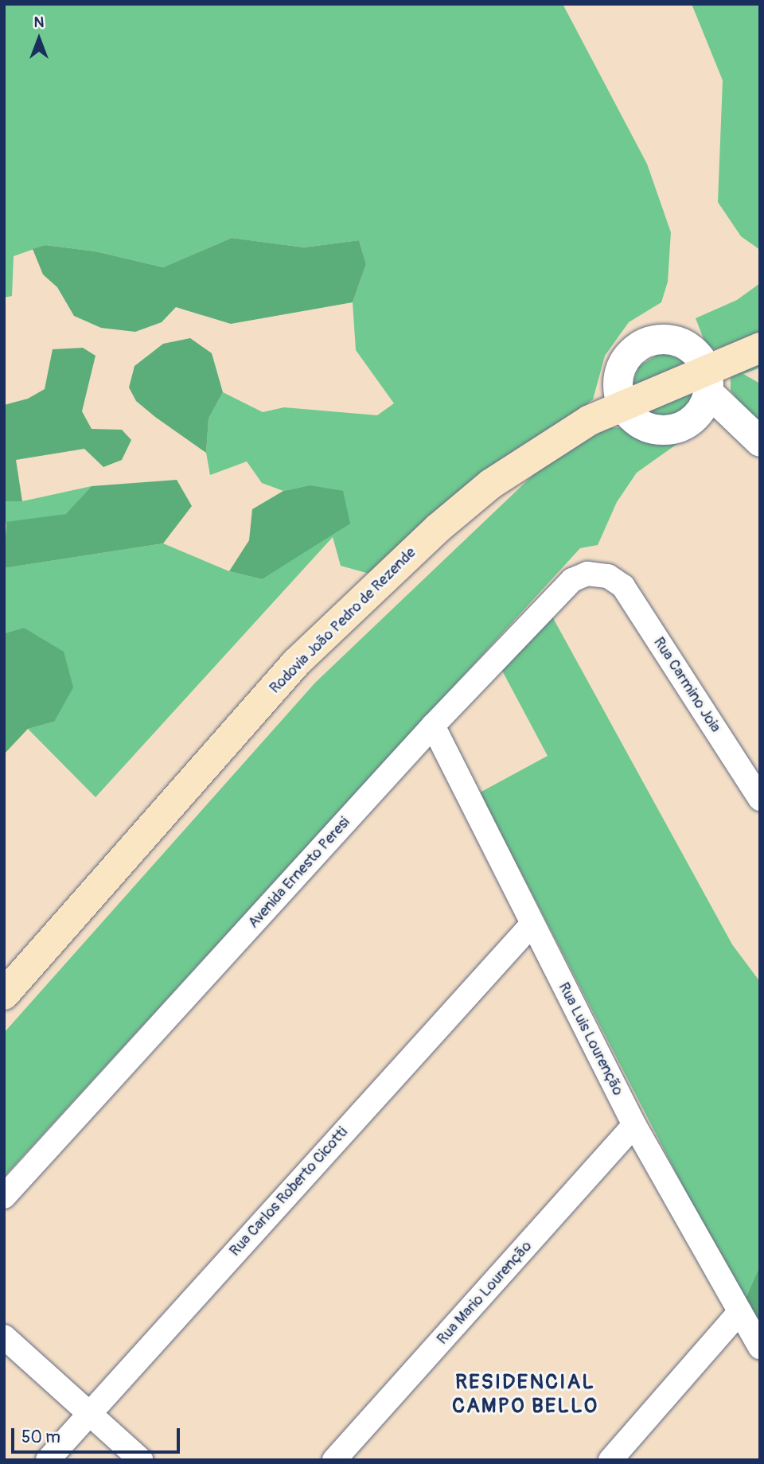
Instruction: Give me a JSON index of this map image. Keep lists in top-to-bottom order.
{
  "streets": {
    "main road": ["Rodovia João Pedro de Rezende"],
    "street": [
      "Rua Carmino Joia",
      "Avenida Ernesto Peresi",
      "Rua Luis Lourenção",
      "Rua Carlos Roberto Cicotti",
      "Rua Mario Lourenção"
    ]
  },
  "crossings": [
    ["Rua Carmino Joia", "Avenida Ernesto Peresi"],
    ["Avenida Ernesto Peresi", "Rua Luis Lourenção"],
    ["Rua Luis Lourenção", "Rua Carlos Roberto Cicotti"],
    ["Rua Luis Lourenção", "Rua Mario Lourenção"]
  ],
  "districts": ["RESIDENCIAL CAMPO BELLO"],
  "scale_bar": "50 m",
  "north": "top"
}
